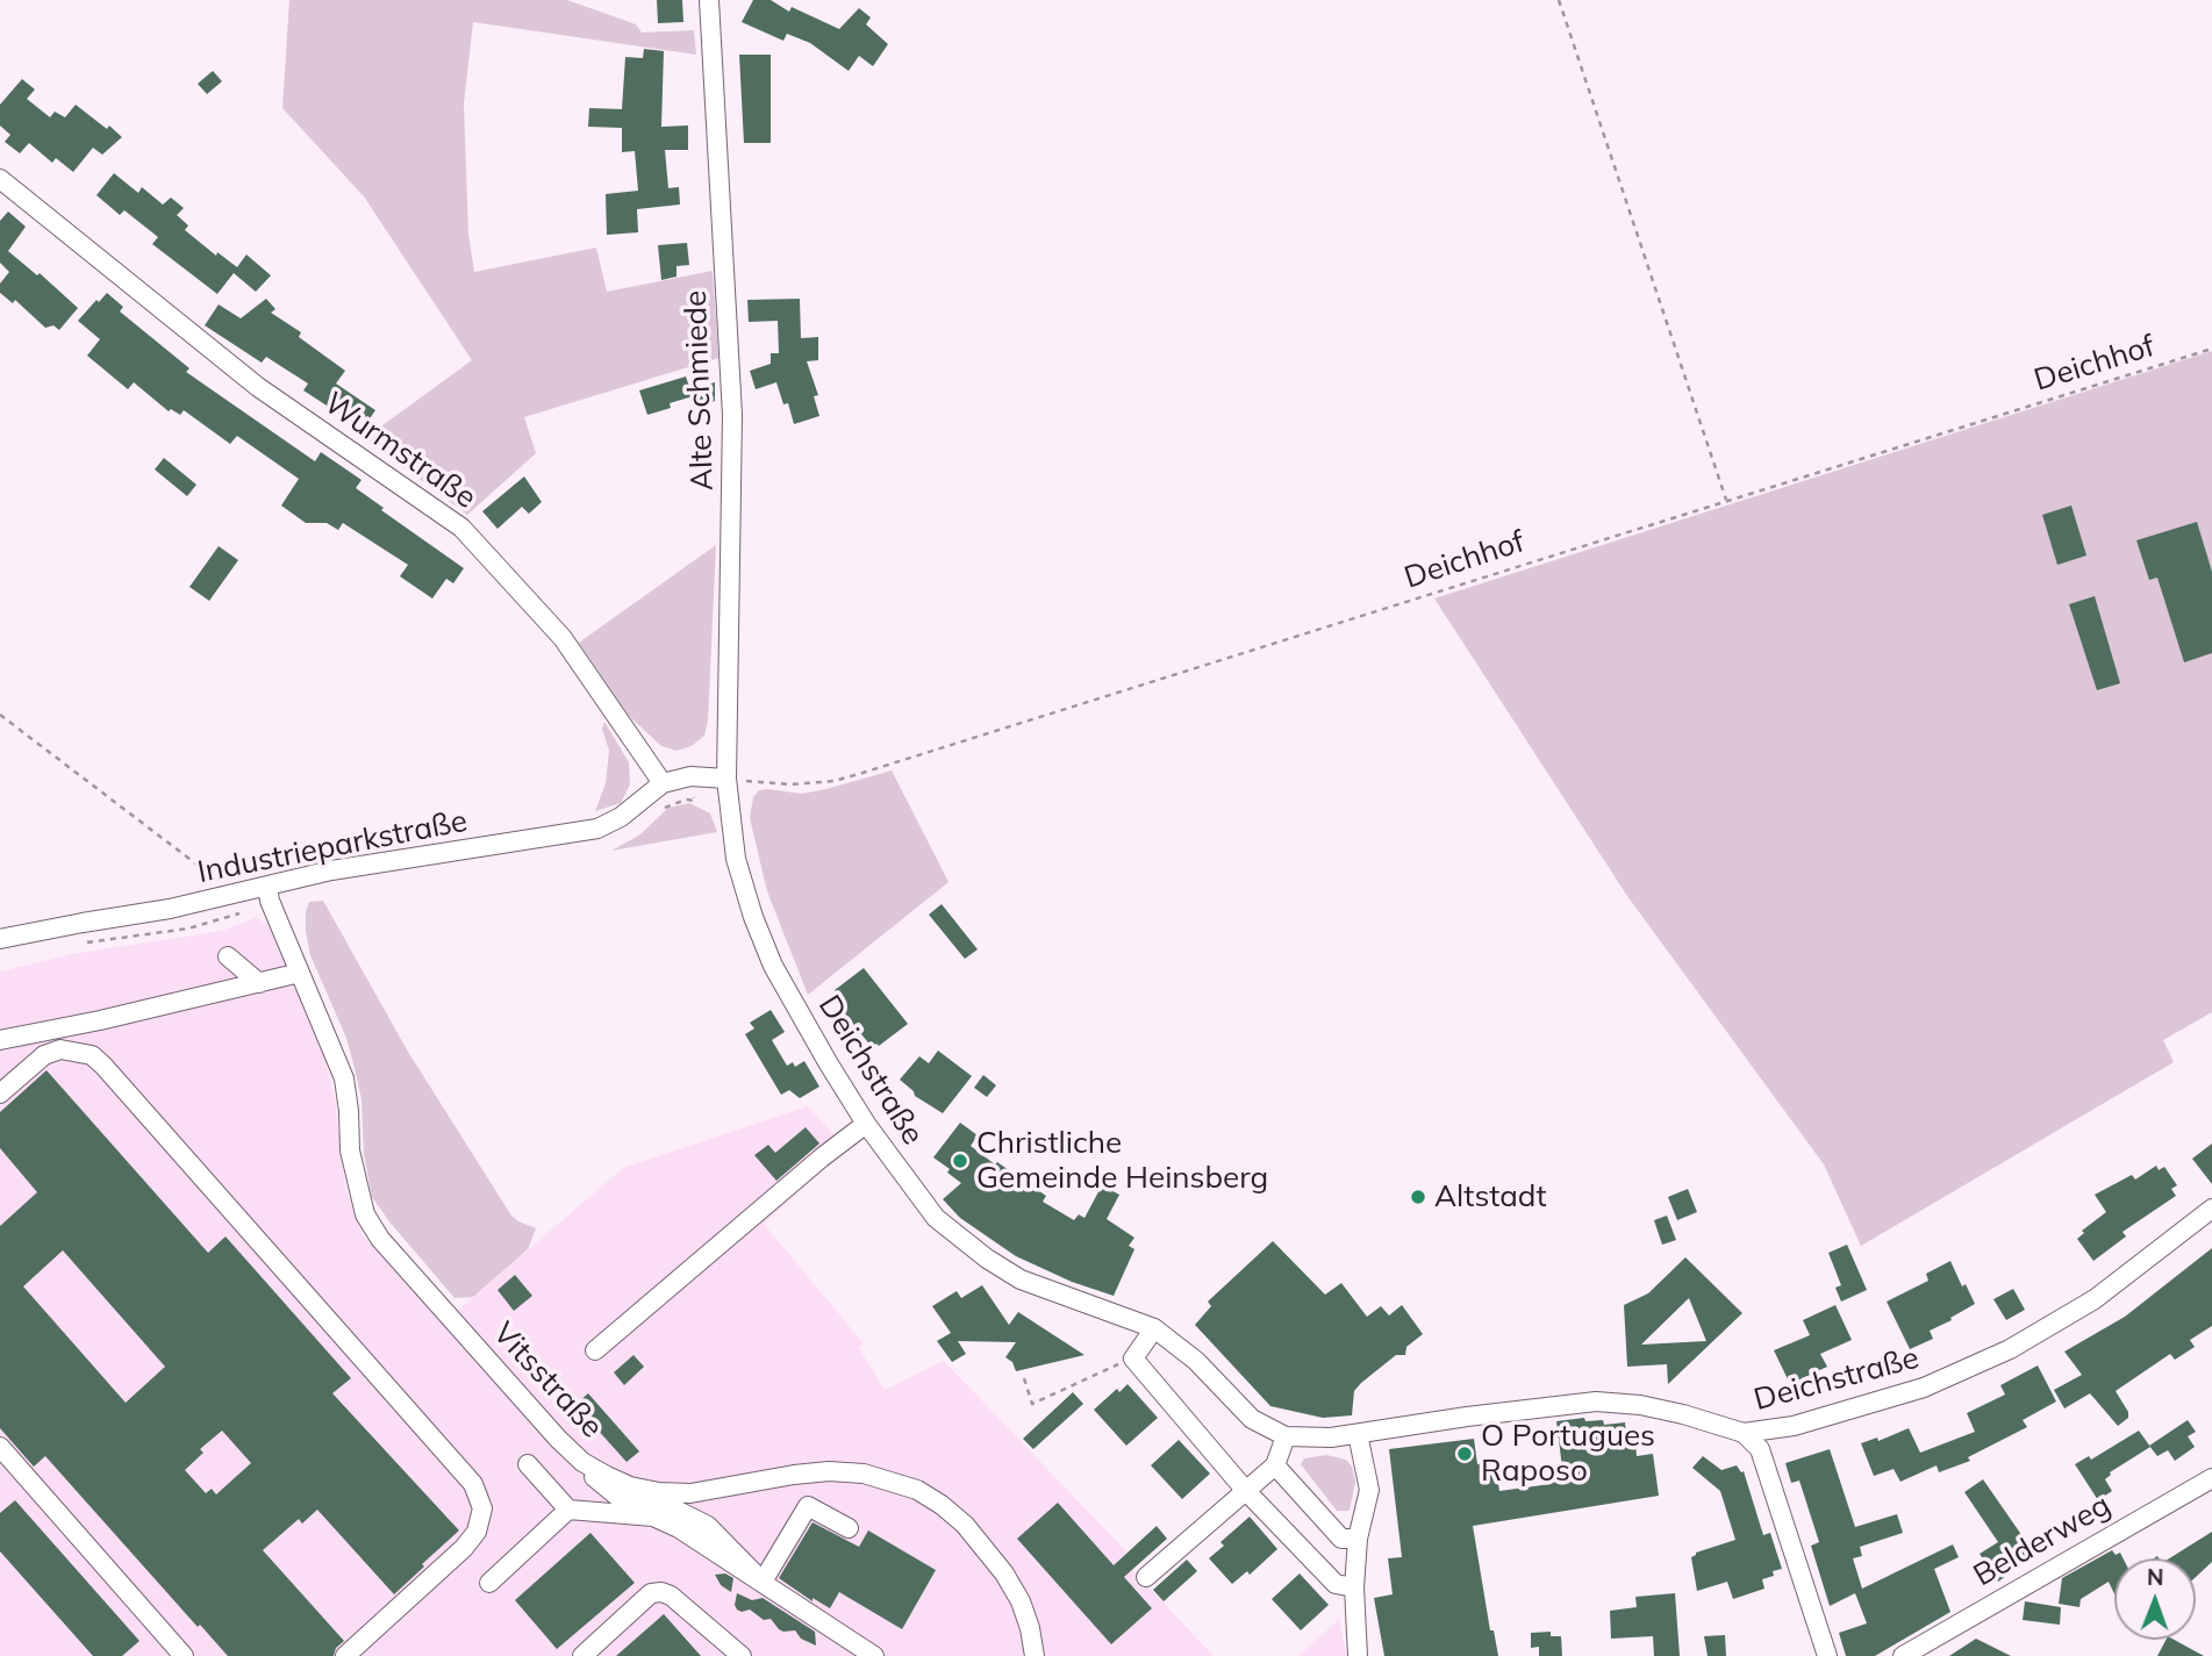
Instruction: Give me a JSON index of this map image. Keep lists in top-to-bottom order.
{
  "streets": {
    "street": [
      "Alte Schmiede",
      "Wurmstraße",
      "Industrieparkstraße",
      "Deichstraße",
      "Vitsstraße",
      "Belderweg"
    ],
    "path": ["Deichhof"]
  },
  "crossings": [
    ["Deichhof", "Alte Schmiede"],
    ["Deichhof", "Deichstraße"],
    ["Alte Schmiede", "Deichstraße"],
    ["Wurmstraße", "Industrieparkstraße"],
    ["Industrieparkstraße", "Vitsstraße"]
  ],
  "places": ["Christliche Gemeinde Heinsberg", "Altstadt", "O Portugues Raposo"],
  "north": "top"
}
